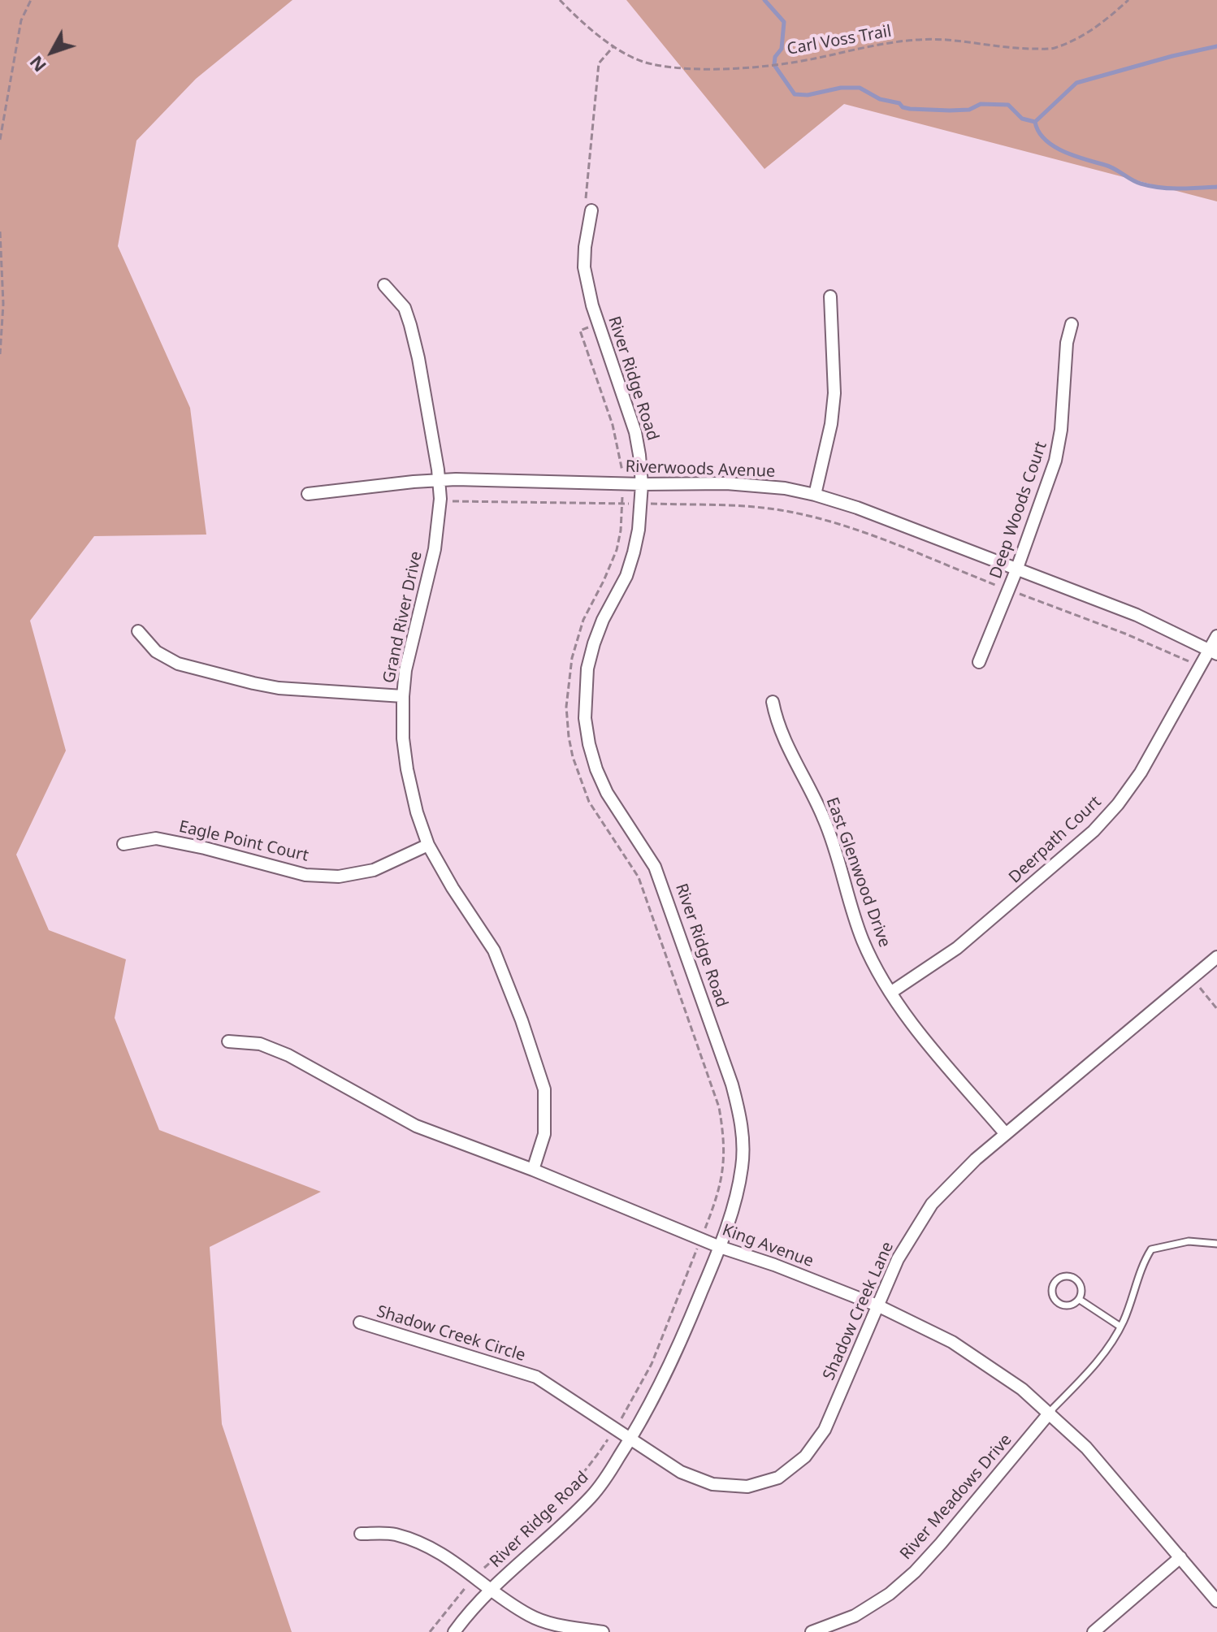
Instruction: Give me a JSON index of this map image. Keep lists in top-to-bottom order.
{
  "streets": {
    "street": [
      "River Ridge Road",
      "Riverwoods Avenue",
      "Deep Woods Court",
      "Grand River Drive",
      "Deerpath Court",
      "Eagle Point Court",
      "East Glenwood Drive",
      "King Avenue",
      "Shadow Creek Lane",
      "Shadow Creek Circle",
      "River Meadows Drive"
    ],
    "path": ["Carl Voss Trail"]
  },
  "crossings": [
    ["River Ridge Road", "Riverwoods Avenue"],
    ["River Ridge Road", "King Avenue"],
    ["River Ridge Road", "Shadow Creek Lane"],
    ["River Ridge Road", "Shadow Creek Circle"],
    ["Riverwoods Avenue", "Deep Woods Court"],
    ["Riverwoods Avenue", "Grand River Drive"],
    ["Riverwoods Avenue", "Deerpath Court"],
    ["Grand River Drive", "Eagle Point Court"],
    ["Grand River Drive", "King Avenue"],
    ["Deerpath Court", "East Glenwood Drive"],
    ["East Glenwood Drive", "Shadow Creek Lane"],
    ["King Avenue", "Shadow Creek Lane"],
    ["King Avenue", "River Meadows Drive"],
    ["Shadow Creek Lane", "Shadow Creek Circle"]
  ],
  "north": "bottom left"
}
